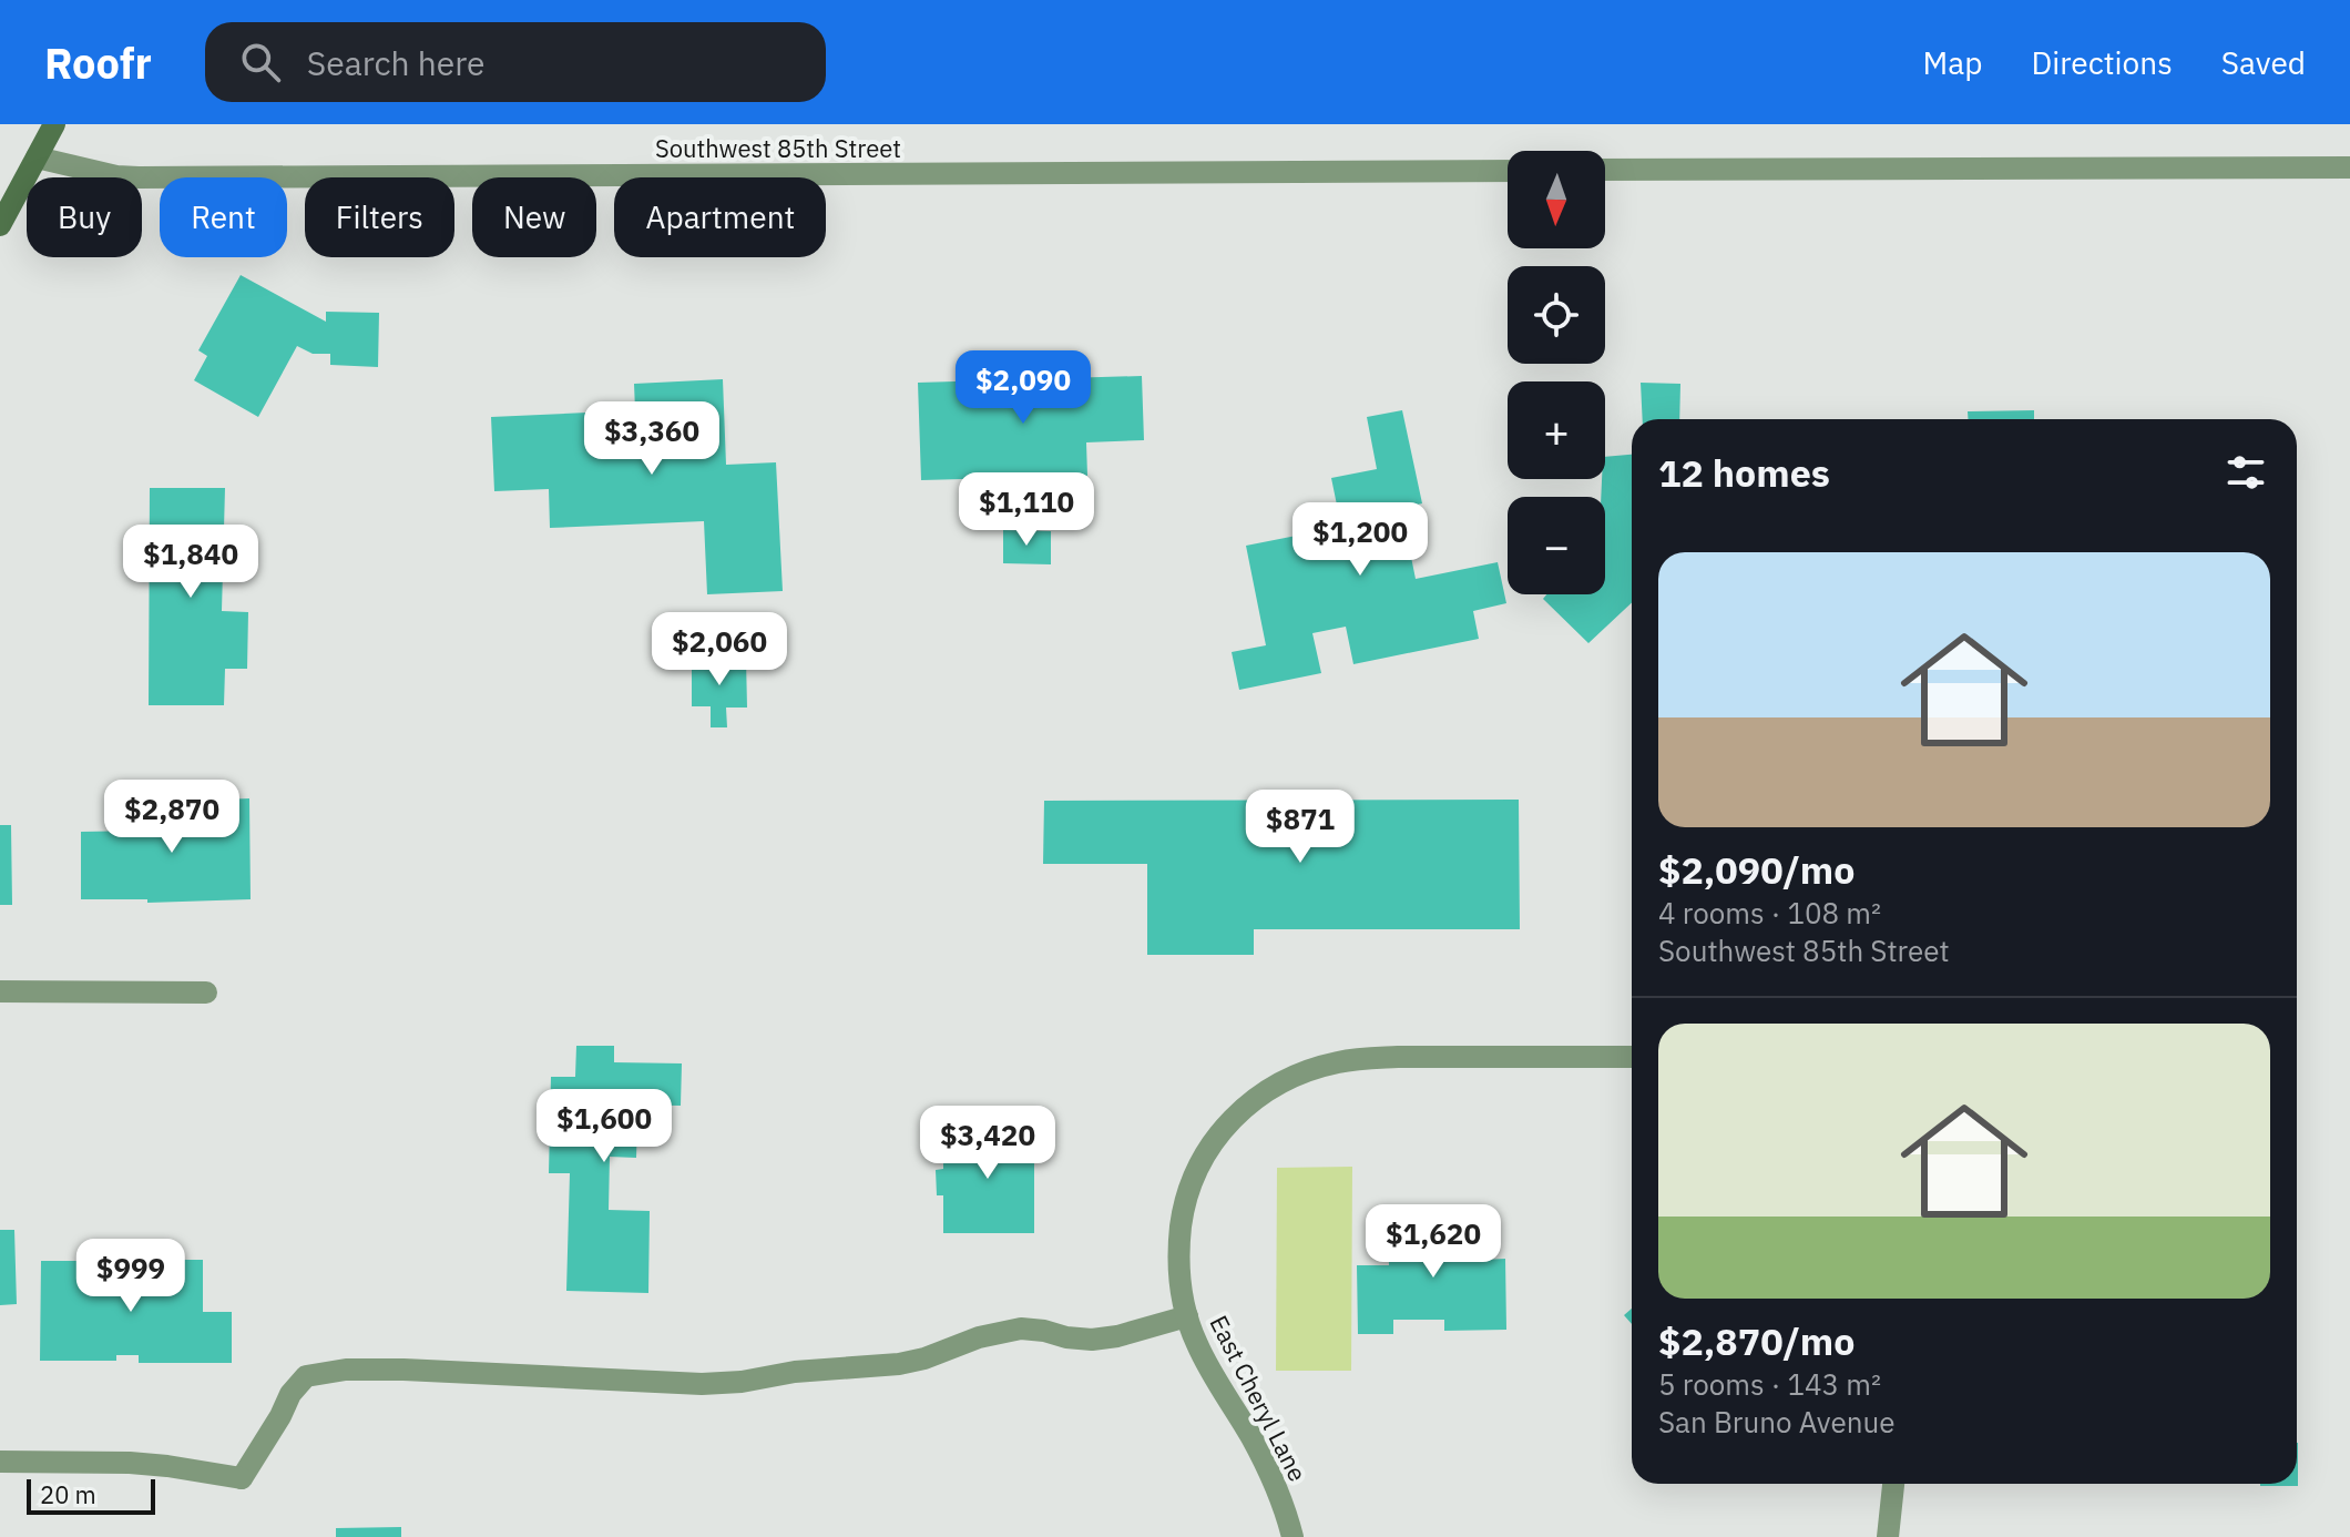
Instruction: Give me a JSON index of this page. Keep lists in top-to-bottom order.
{
  "streets": {
    "street": ["Southwest 85th Street", "East Cheryl Lane"]
  },
  "scale_bar": "20 m",
  "north": "bottom",
  "page": {
    "header": "Roofr",
    "search": "Search here",
    "nav": ["Map", "Directions", "Saved"],
    "map_buttons": ["+", "−"],
    "chip": [
      "Buy",
      "Rent",
      "Filters",
      "New",
      "Apartment"
    ],
    "price": [
      "$2,090",
      "$3,360",
      "$1,110",
      "$1,200",
      "$1,840",
      "$2,060",
      "$2,870",
      "$871",
      "$1,600",
      "$3,420",
      "$1,620",
      "$999"
    ],
    "heading": "12 homes",
    "list": [
      {
        "name": "$2,090/mo",
        "note": "4 rooms · 108 m² · Southwest 85th Street"
      },
      {
        "name": "$2,870/mo",
        "note": "5 rooms · 143 m² · San Bruno Avenue"
      }
    ],
    "scale": "20 m"
  }
}
